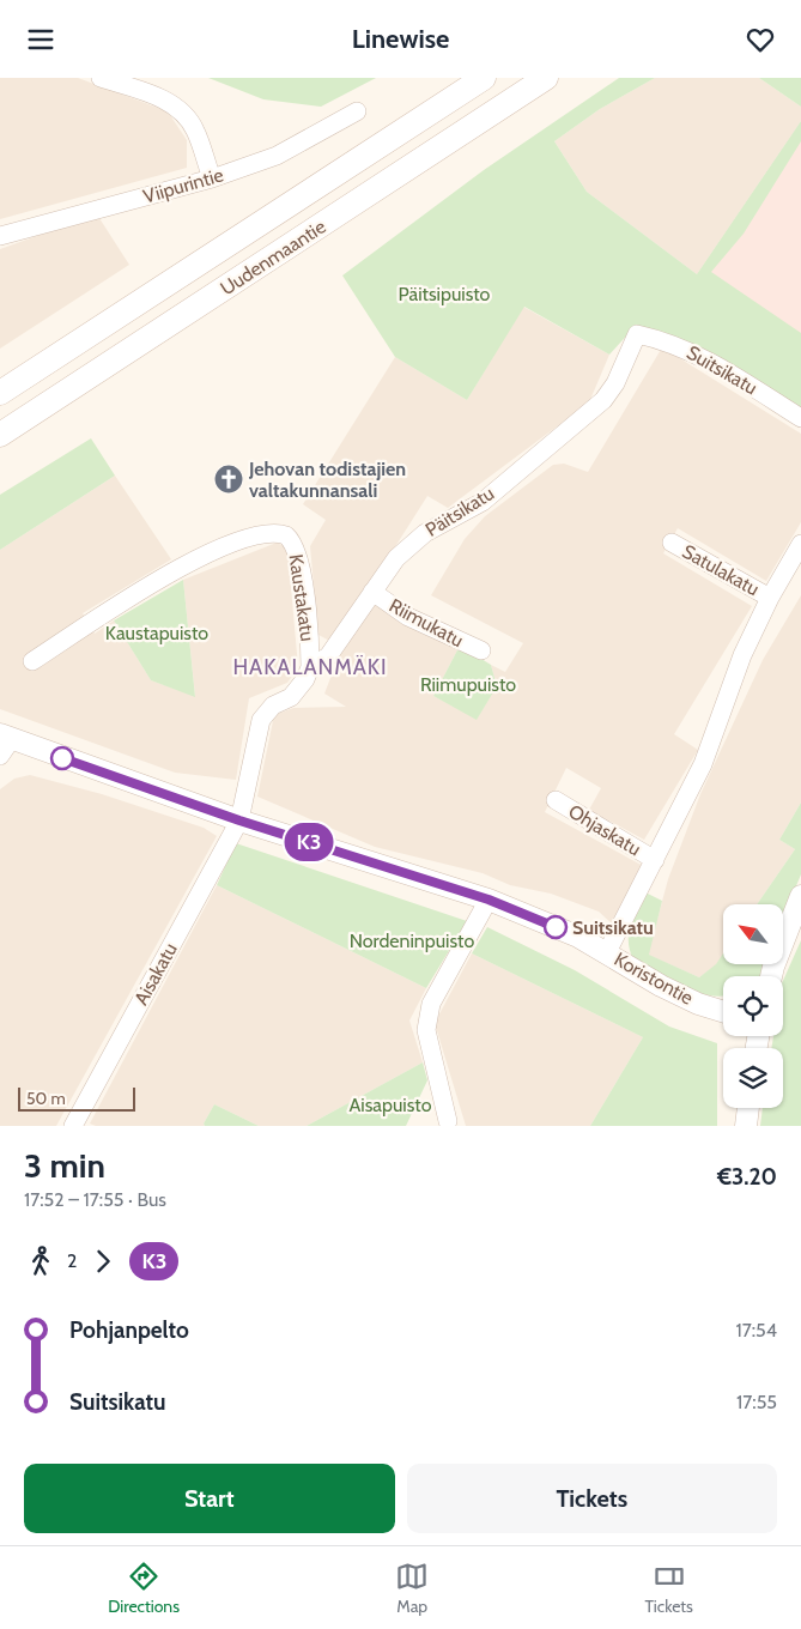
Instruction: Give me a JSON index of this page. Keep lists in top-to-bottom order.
{
  "streets": {
    "main road": ["Uudenmaantie"],
    "street": [
      "Viipurintie",
      "Suitsikatu",
      "Päitsikatu",
      "Satulakatu",
      "Kaustakatu",
      "Riimukatu",
      "Ohjaskatu",
      "Aisakatu",
      "Koristontie"
    ]
  },
  "crossings": [
    ["Suitsikatu", "Päitsikatu"],
    ["Päitsikatu", "Kaustakatu"],
    ["Päitsikatu", "Riimukatu"],
    ["Kaustakatu", "Aisakatu"],
    ["Kaustakatu", "Koristontie"],
    ["Aisakatu", "Koristontie"]
  ],
  "districts": ["HAKALANMÄKI"],
  "parks": [
    "Päitsipuisto",
    "Kaustapuisto",
    "Riimupuisto",
    "Nordeninpuisto",
    "Aisapuisto"
  ],
  "places": {
    "church": ["Jehovan todistajien valtakunnansali"],
    "other": ["Suitsikatu"]
  },
  "lines": ["bus line K3"],
  "scale_bar": "50 m",
  "north": "top left",
  "page": {
    "header": "Linewise",
    "on_map": "K3",
    "scale": "50 m",
    "heading": ["3 min", "17:52 – 17:55 · Bus", "€3.20"],
    "legs": ["2", "K3"],
    "list": [
      {
        "name": "Pohjanpelto",
        "value": "17:54"
      },
      {
        "name": "Suitsikatu",
        "value": "17:55"
      }
    ],
    "buttons": ["Start", "Tickets"],
    "tabs": ["Directions", "Map", "Tickets"]
  }
}
